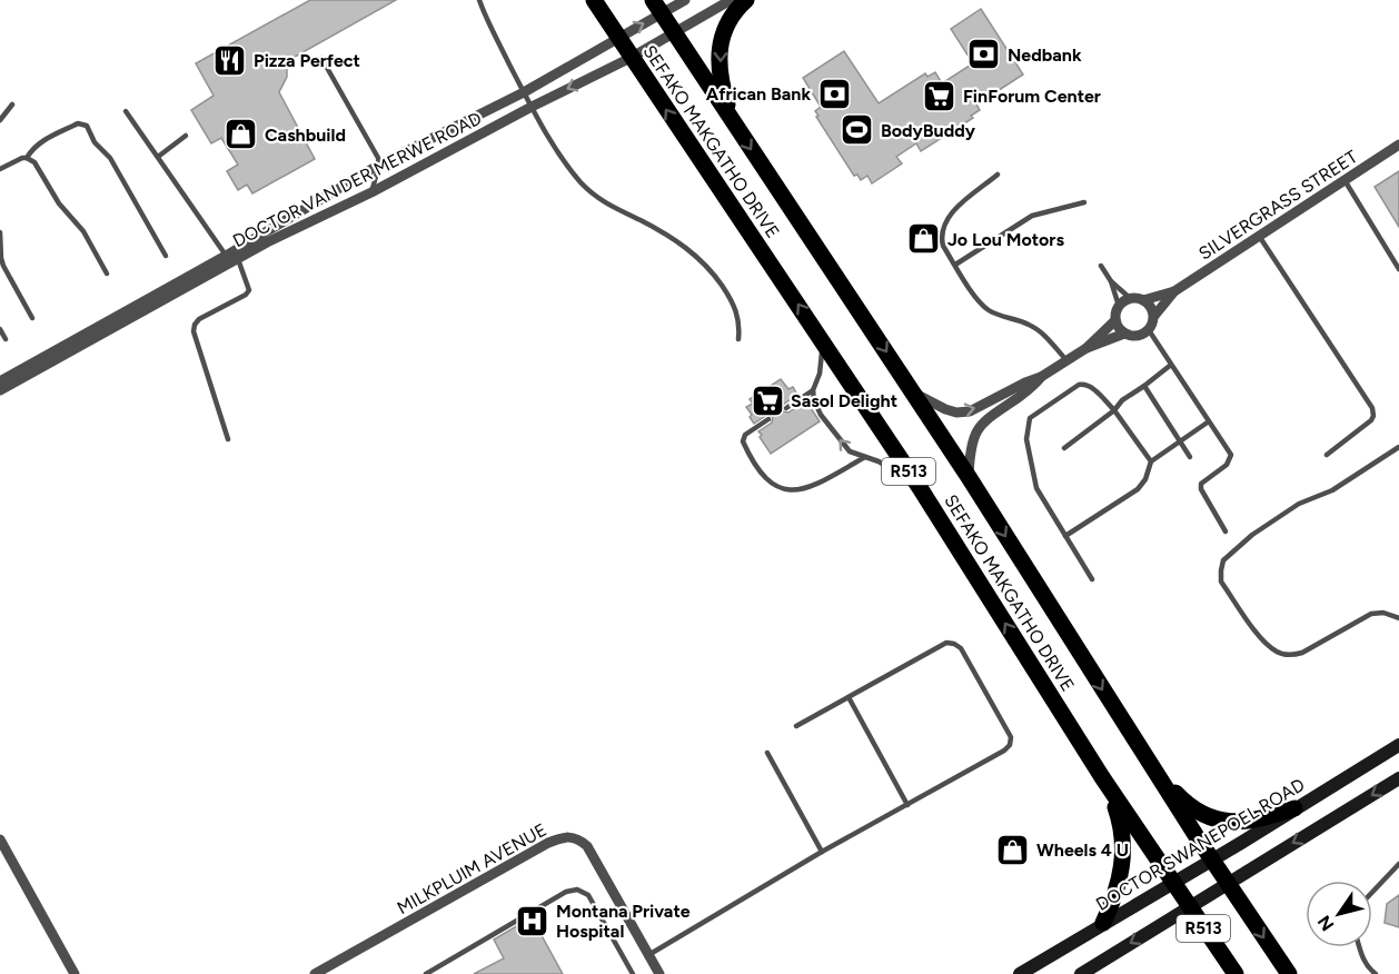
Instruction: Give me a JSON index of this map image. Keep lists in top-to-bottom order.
{
  "streets": {
    "main road": ["SEFAKO MAKGATHO DRIVE", "R513"],
    "street": [
      "DOCTOR VAN DER MERWE ROAD",
      "SILVERGRASS STREET",
      "DOCTOR SWANEPOEL ROAD",
      "MILKPLUIM AVENUE"
    ]
  },
  "crossings": [
    ["SEFAKO MAKGATHO DRIVE", "DOCTOR VAN DER MERWE ROAD"],
    ["SEFAKO MAKGATHO DRIVE", "DOCTOR SWANEPOEL ROAD"]
  ],
  "places": {
    "bank": ["Nedbank", "African Bank"],
    "restaurant": ["Pizza Perfect"],
    "supermarket": ["FinForum Center", "Sasol Delight"],
    "sports": ["BodyBuddy"],
    "shop": ["Cashbuild", "Jo Lou Motors", "Wheels 4 U"],
    "hospital": ["Montana Private Hospital"]
  },
  "north": "bottom left"
}
